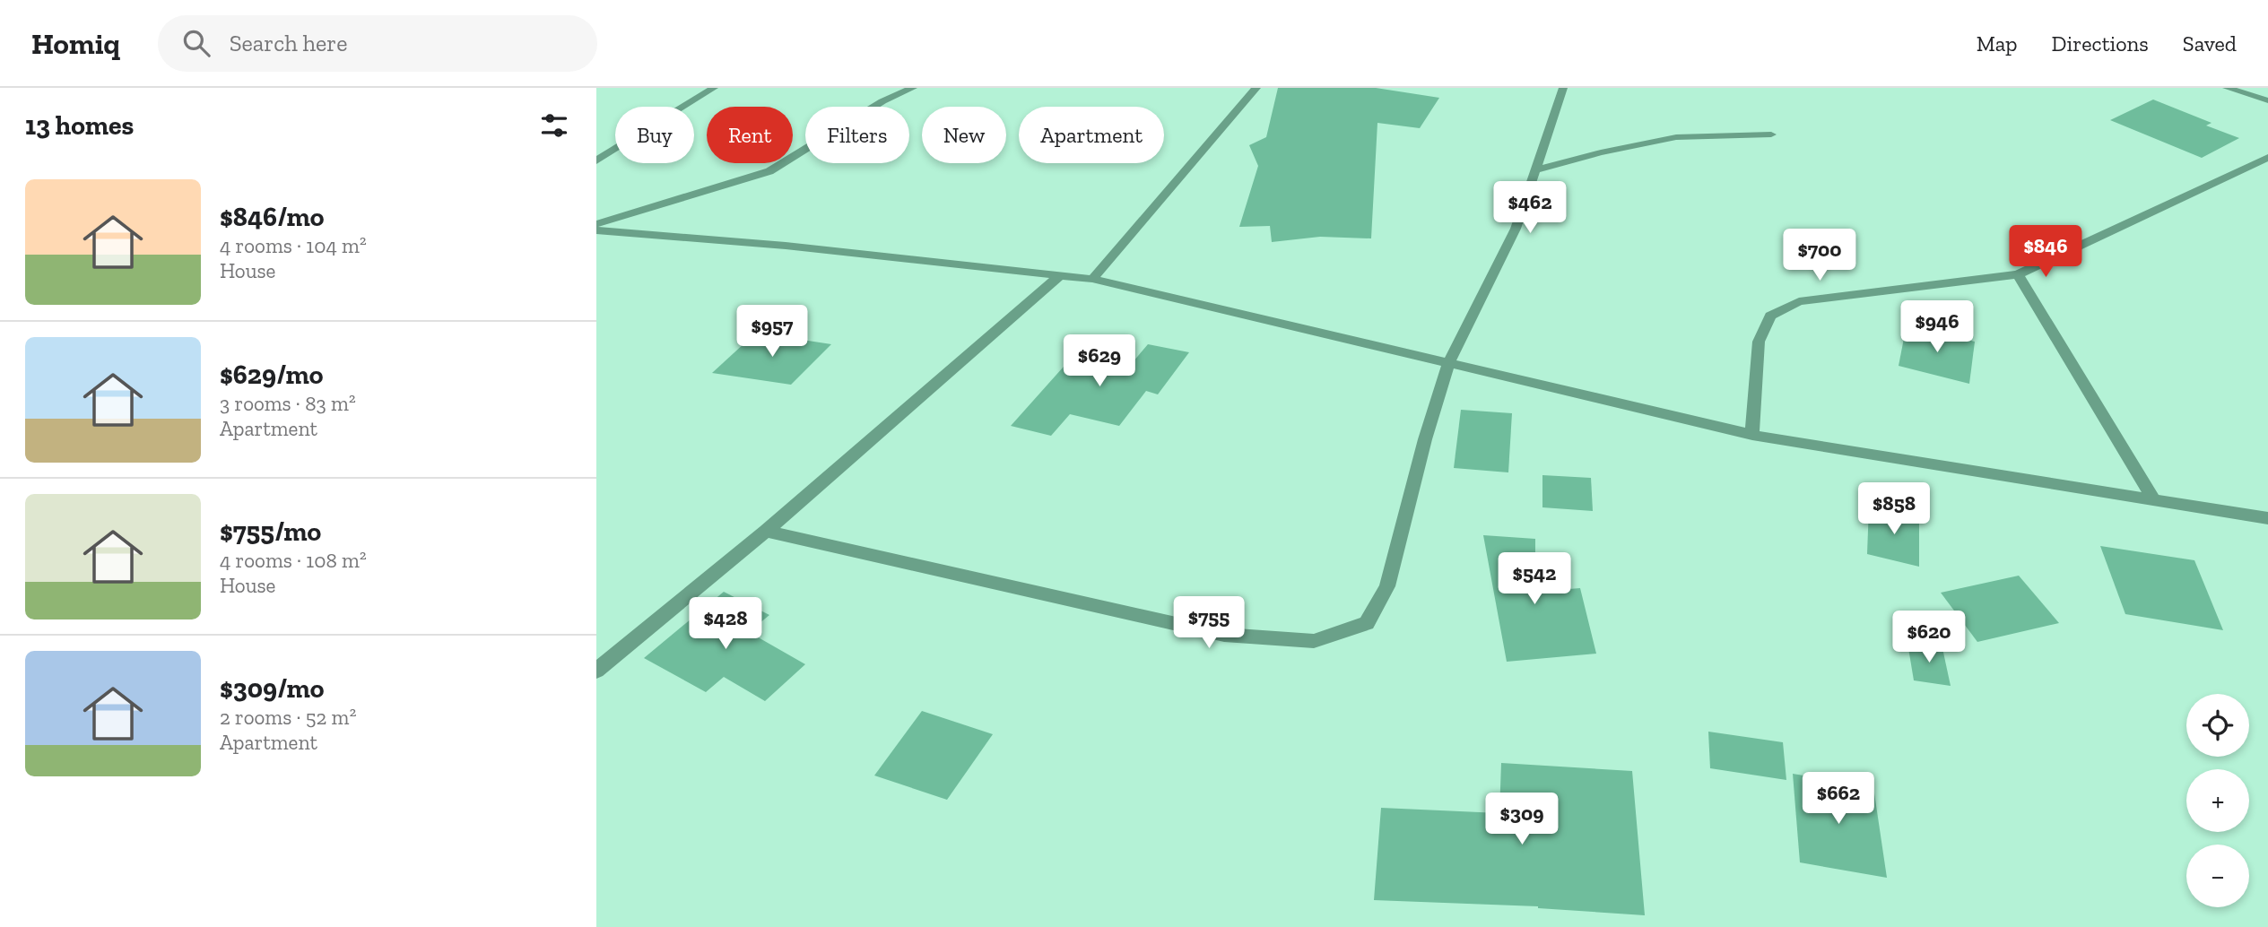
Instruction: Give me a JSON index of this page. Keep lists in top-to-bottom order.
{
  "page": {
    "header": "Homiq",
    "search": "Search here",
    "nav": ["Map", "Directions", "Saved"],
    "heading": "13 homes",
    "chip": [
      "Buy",
      "Rent",
      "Filters",
      "New",
      "Apartment"
    ],
    "list": [
      {
        "name": "$846/mo",
        "note": "4 rooms · 104 m² · House"
      },
      {
        "name": "$629/mo",
        "note": "3 rooms · 83 m² · Apartment"
      },
      {
        "name": "$755/mo",
        "note": "4 rooms · 108 m² · House"
      },
      {
        "name": "$309/mo",
        "note": "2 rooms · 52 m² · Apartment"
      }
    ],
    "price": [
      "$462",
      "$846",
      "$700",
      "$946",
      "$957",
      "$629",
      "$858",
      "$542",
      "$755",
      "$428",
      "$620",
      "$662",
      "$309"
    ],
    "map_buttons": ["+", "−"]
  }
}
